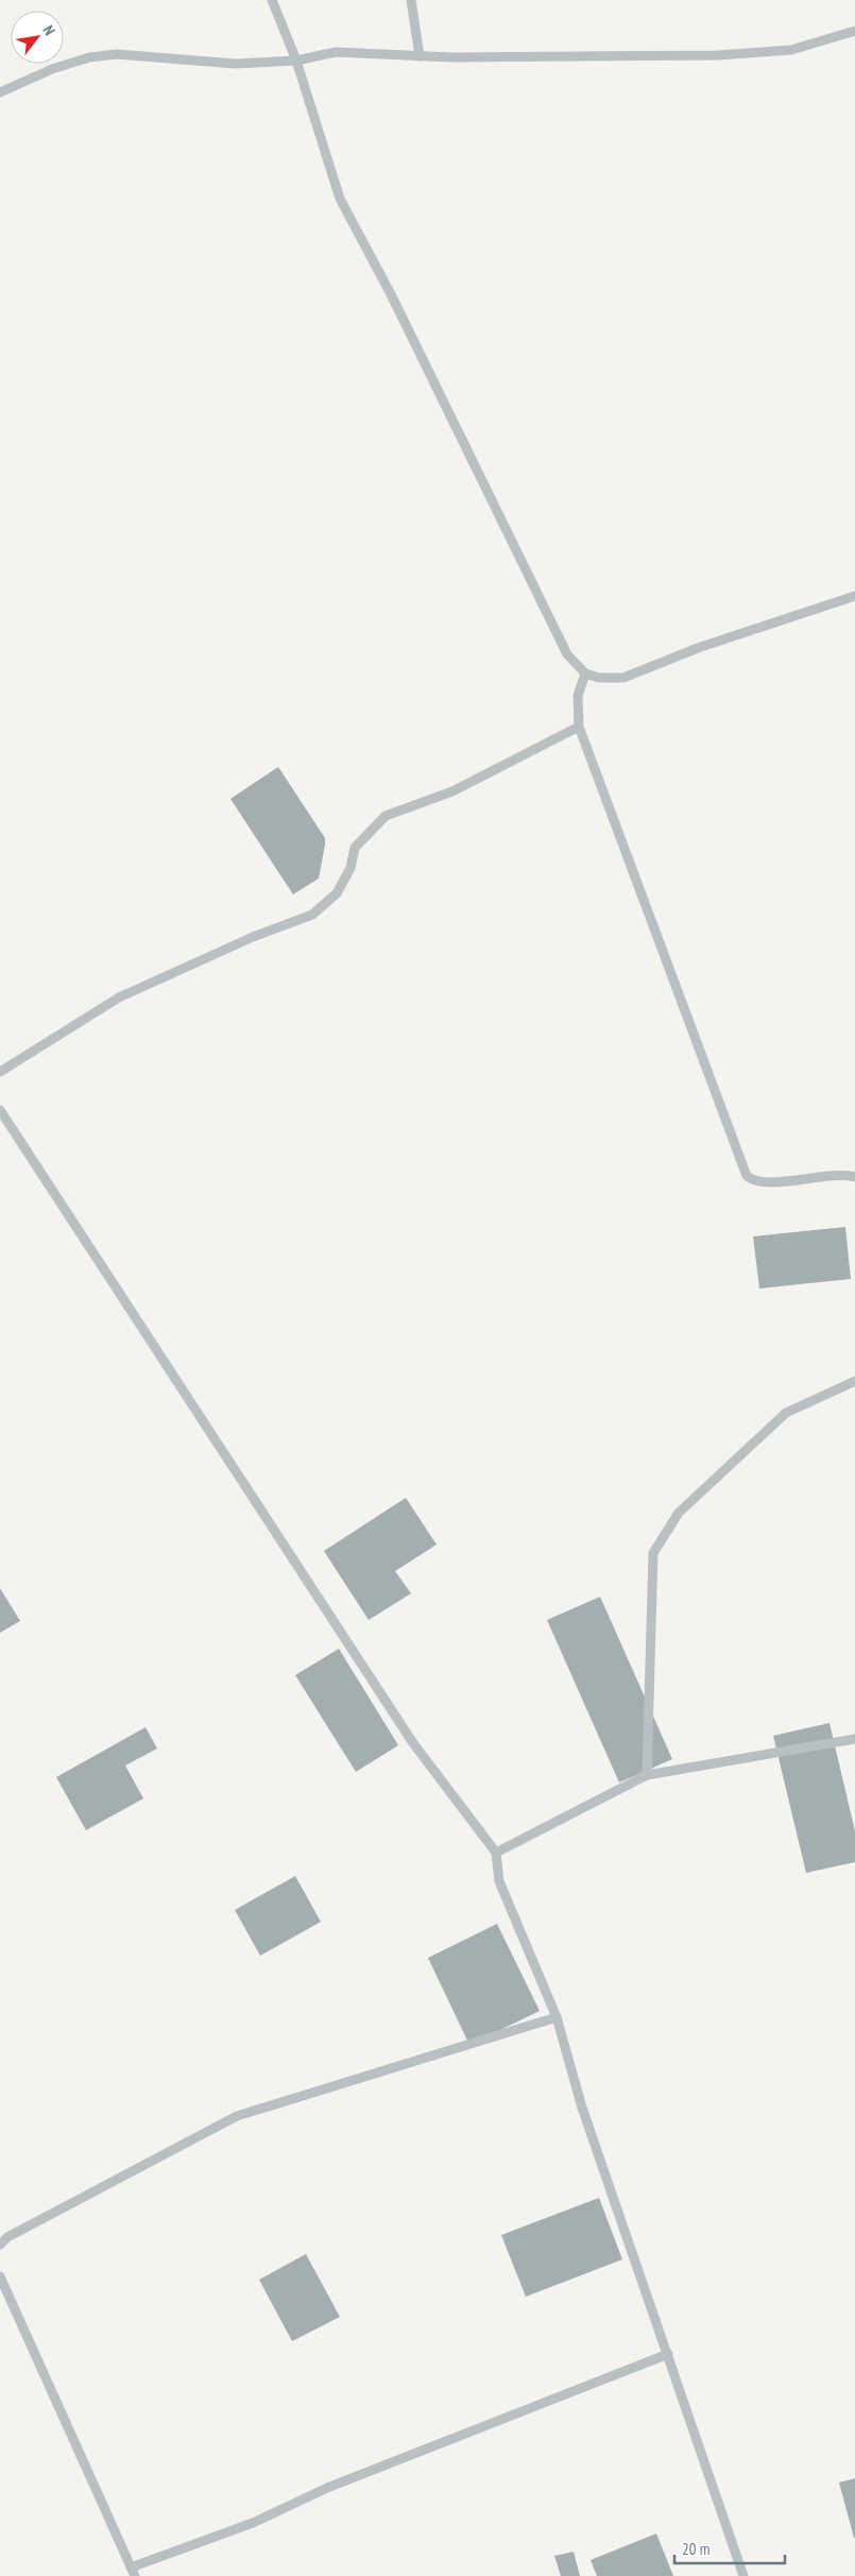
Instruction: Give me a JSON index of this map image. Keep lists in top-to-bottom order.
{
  "scale_bar": "20 m",
  "north": "top right"
}
